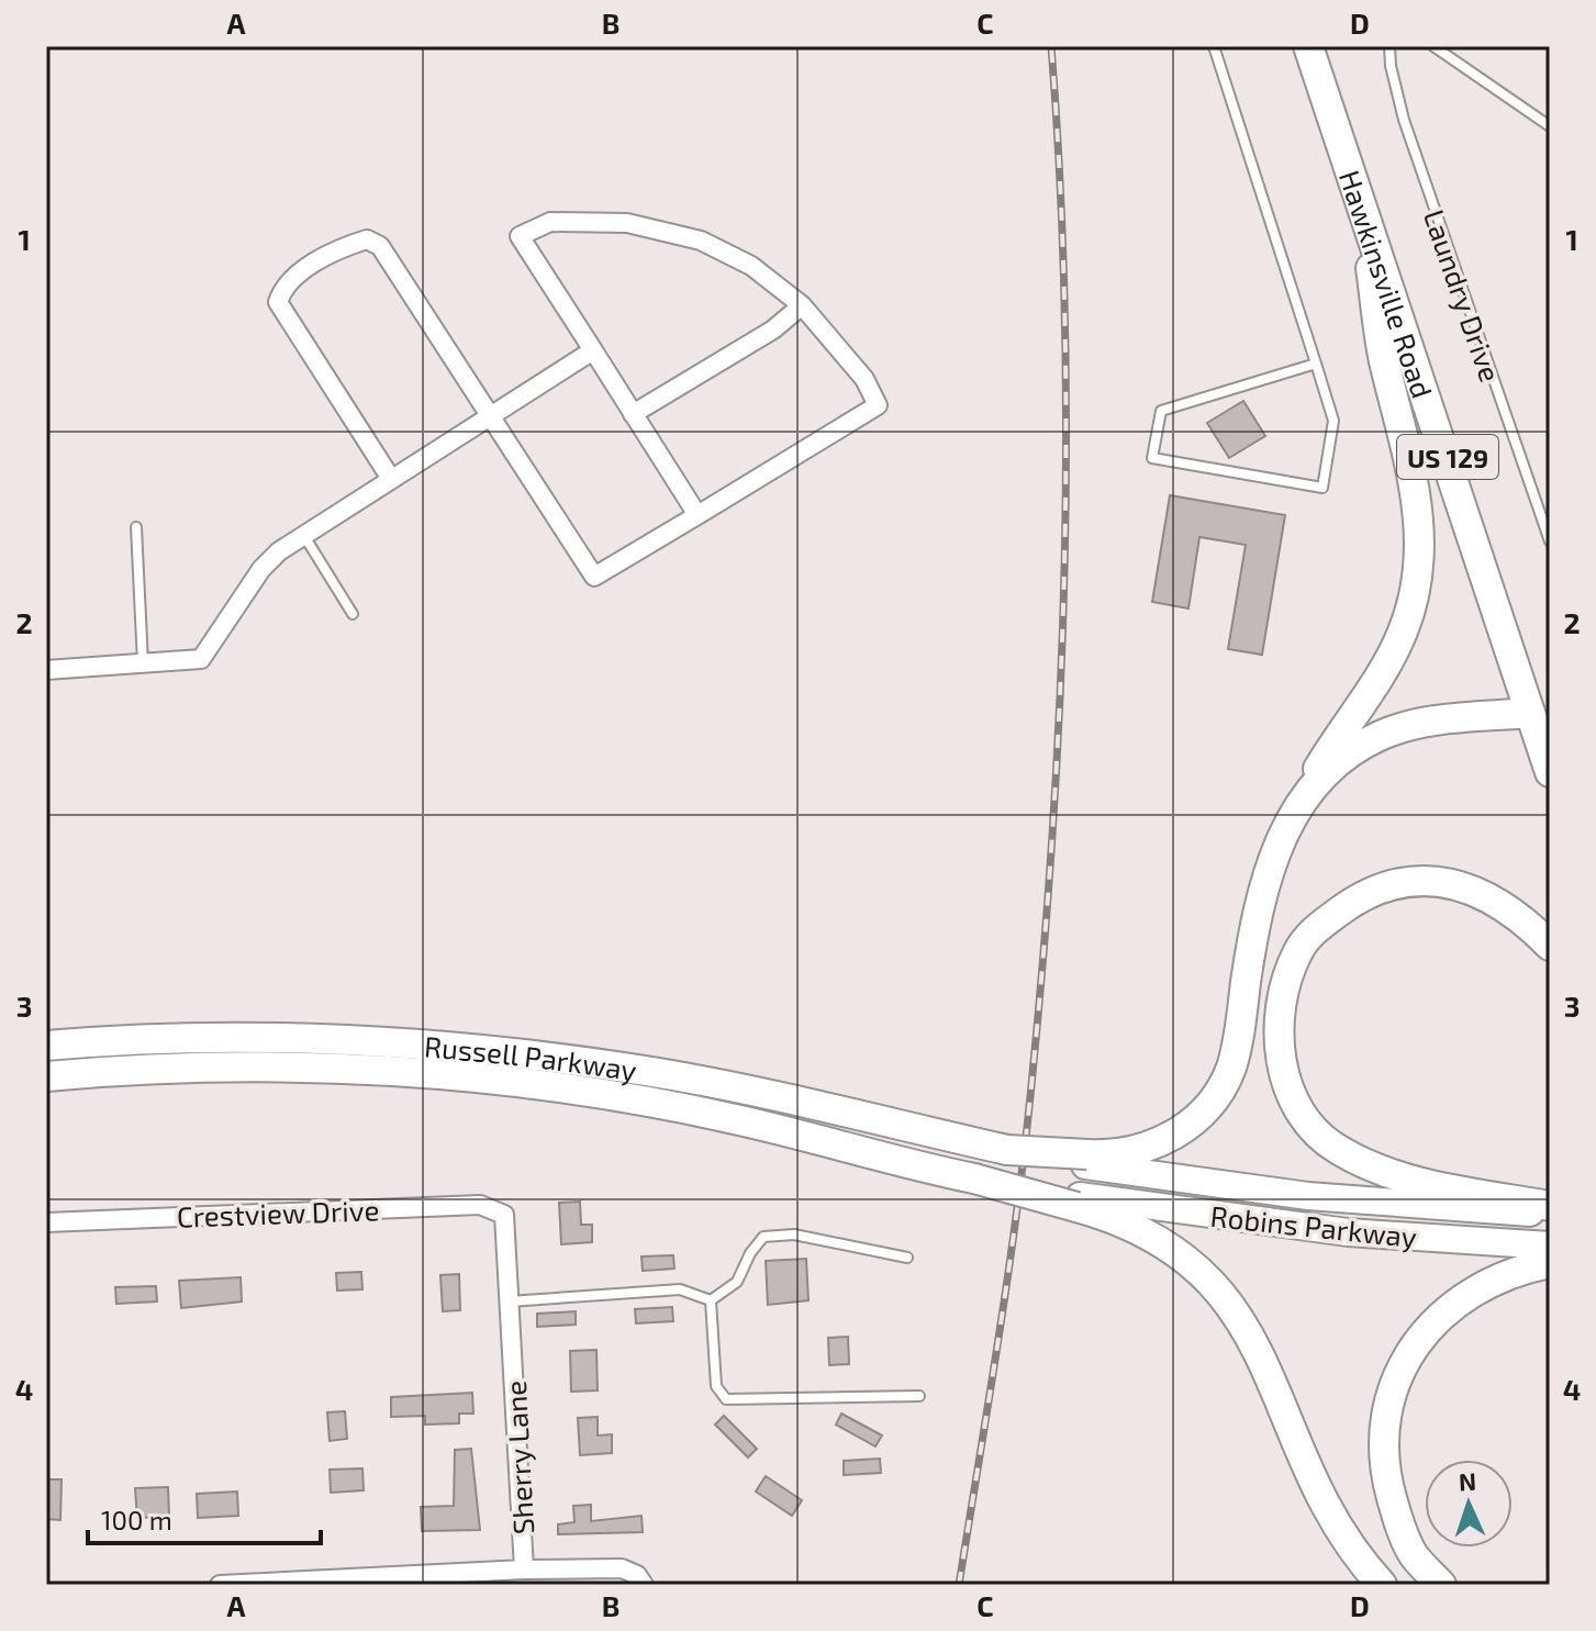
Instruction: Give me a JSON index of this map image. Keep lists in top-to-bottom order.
{
  "streets": {
    "main road": ["Hawkinsville Road", "US 129", "Russell Parkway"],
    "street": ["Crestview Drive", "Robins Parkway", "Sherry Lane"],
    "lane": ["Laundry Drive"]
  },
  "crossings": [
    ["Hawkinsville Road", "Russell Parkway"],
    ["Russell Parkway", "Robins Parkway"],
    ["Crestview Drive", "Sherry Lane"]
  ],
  "scale_bar": "100 m",
  "north": "top",
  "grid": {
    "columns": [
      "A",
      "B",
      "C",
      "D"
    ],
    "rows": [
      "1",
      "2",
      "3",
      "4"
    ]
  }
}
